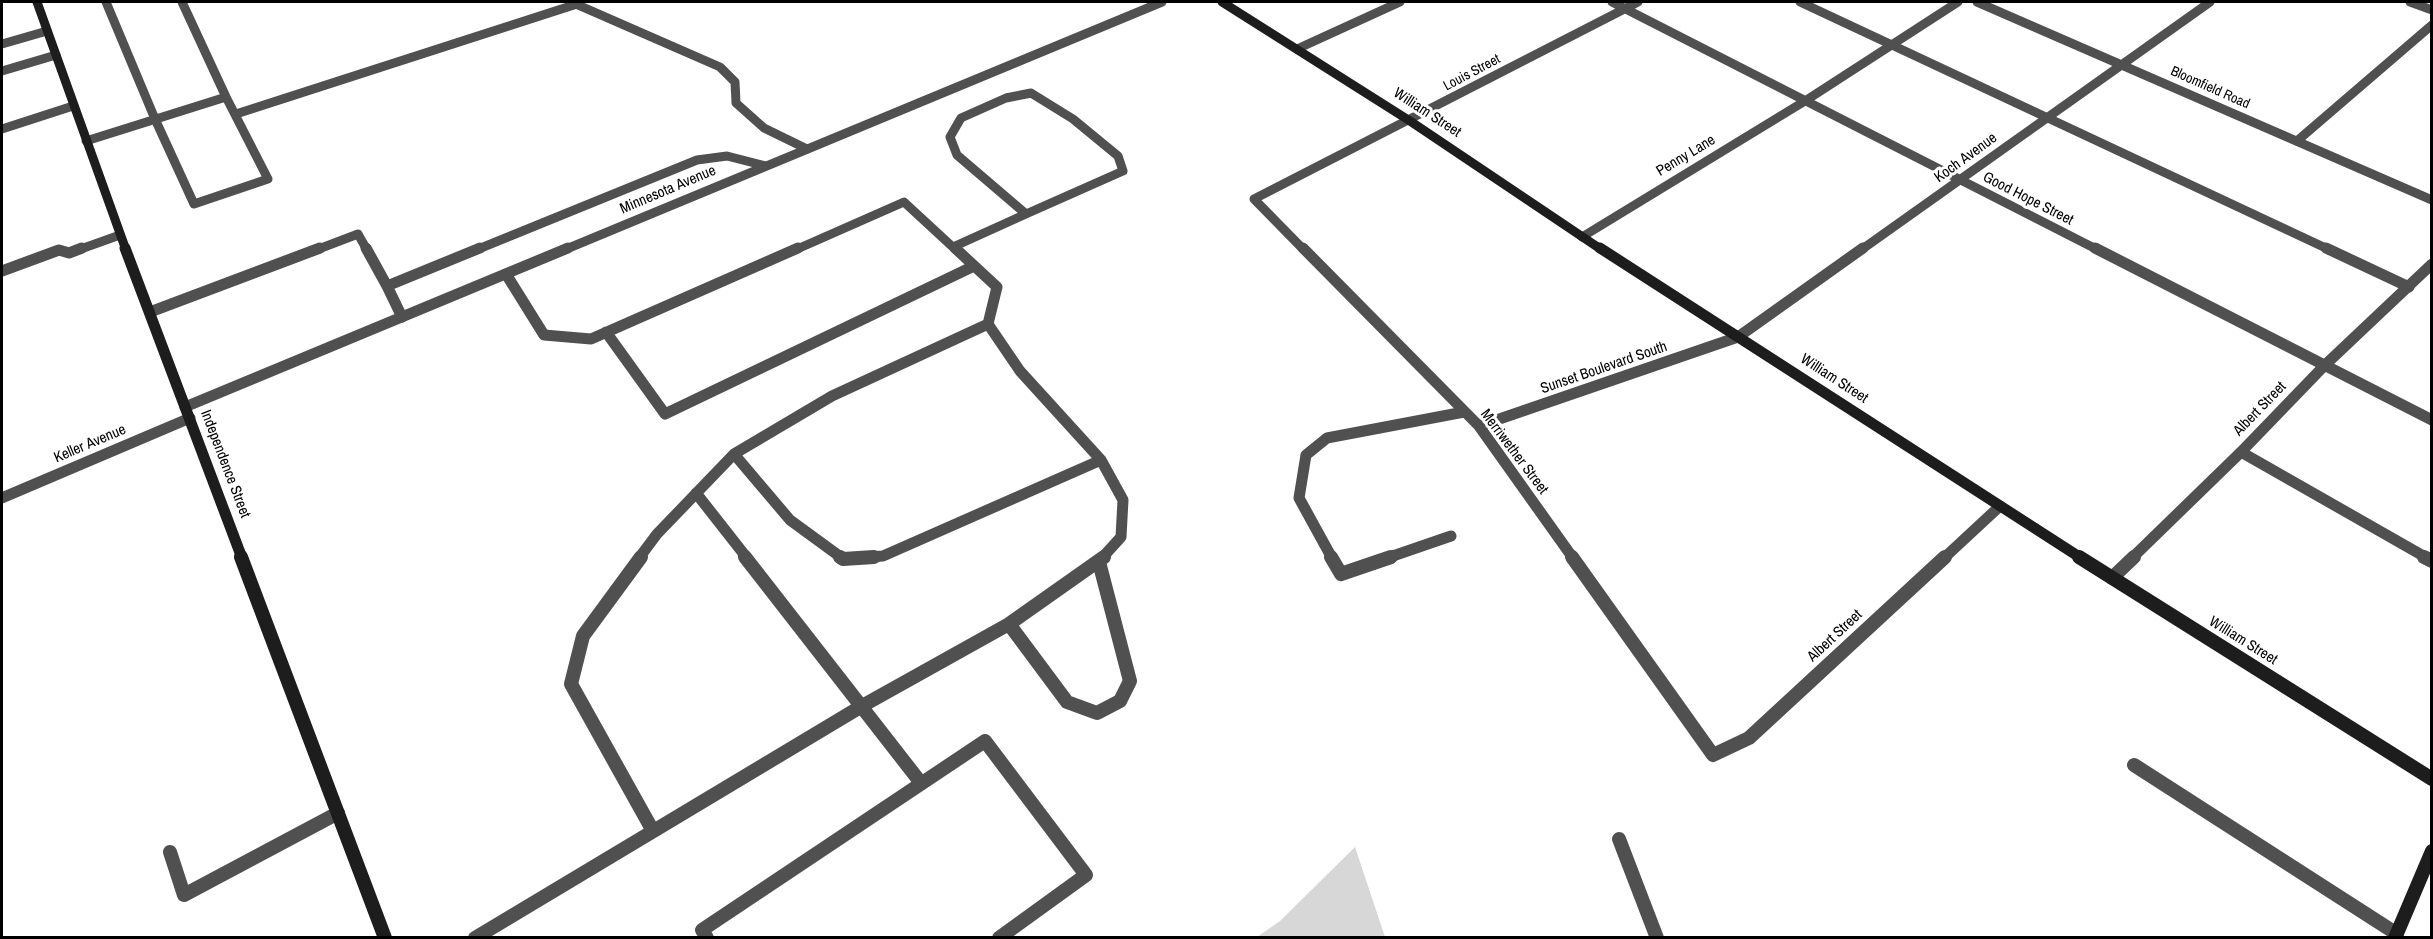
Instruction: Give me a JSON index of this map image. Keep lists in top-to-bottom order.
{
  "streets": {
    "street": [
      "Louis Street",
      "Bloomfield Road",
      "William Street",
      "Penny Lane",
      "Koch Avenue",
      "Minnesota Avenue",
      "Good Hope Street",
      "Sunset Boulevard South",
      "Albert Street",
      "Keller Avenue",
      "Merriwether Street",
      "Independence Street"
    ]
  },
  "crossings": [
    ["Louis Street", "William Street"],
    ["Louis Street", "Good Hope Street"],
    ["Louis Street", "Merriwether Street"],
    ["Bloomfield Road", "Koch Avenue"],
    ["William Street", "Penny Lane"],
    ["William Street", "Koch Avenue"],
    ["William Street", "Sunset Boulevard South"],
    ["William Street", "Albert Street"],
    ["Penny Lane", "Good Hope Street"],
    ["Koch Avenue", "Good Hope Street"],
    ["Koch Avenue", "Sunset Boulevard South"],
    ["Minnesota Avenue", "Keller Avenue"],
    ["Minnesota Avenue", "Independence Street"],
    ["Good Hope Street", "Albert Street"],
    ["Sunset Boulevard South", "Merriwether Street"],
    ["Albert Street", "Merriwether Street"],
    ["Keller Avenue", "Independence Street"]
  ]
}
